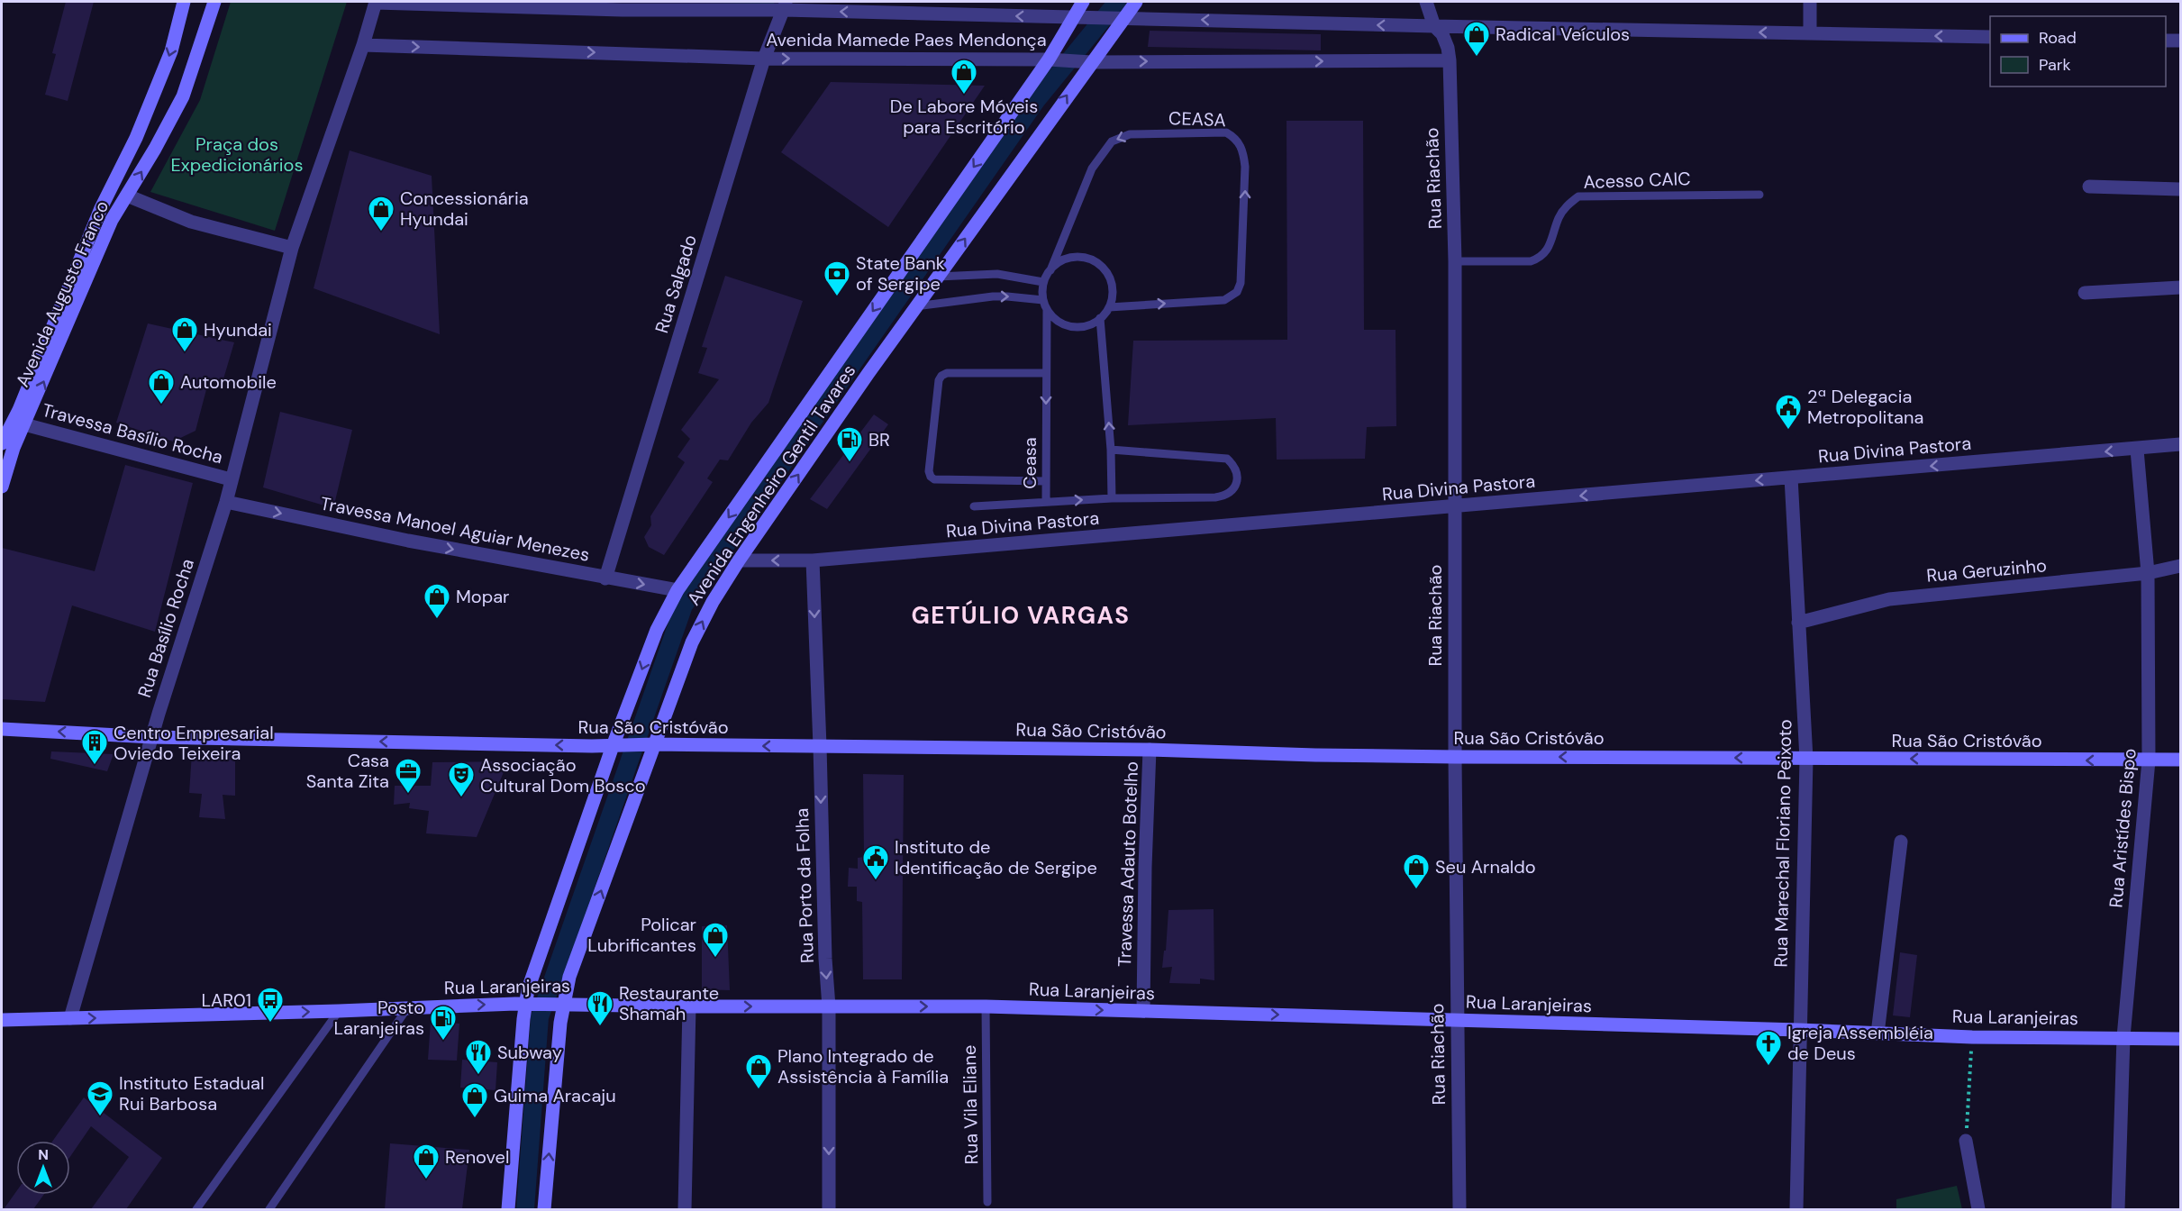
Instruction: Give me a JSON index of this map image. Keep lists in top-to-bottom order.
{
  "streets": {
    "main road": [
      "Avenida Augusto Franco",
      "Avenida Engenheiro Gentil Tavares",
      "Rua São Cristóvão",
      "Rua Laranjeiras"
    ],
    "street": [
      "Avenida Mamede Paes Mendonça",
      "Rua Riachão",
      "Rua Salgado",
      "Travessa Basílio Rocha",
      "Rua Divina Pastora",
      "Travessa Manoel Aguiar Menezes",
      "Rua Geruzinho",
      "Rua Basílio Rocha",
      "Rua Aristídes Bispo",
      "Rua Marechal Floriano Peixoto",
      "Travessa Adauto Botelho",
      "Rua Porto da Folha"
    ],
    "lane": [
      "CEASA",
      "Acesso CAIC",
      "Ceasa",
      "Rua Vila Eliane"
    ]
  },
  "crossings": [
    ["Avenida Mamede Paes Mendonça", "Rua Riachão"],
    ["Avenida Mamede Paes Mendonça", "Rua Salgado"],
    ["Avenida Mamede Paes Mendonça", "Avenida Engenheiro Gentil Tavares"],
    ["CEASA", "Ceasa"],
    ["Rua Riachão", "Acesso CAIC"],
    ["Rua Riachão", "Rua Divina Pastora"],
    ["Rua Riachão", "Rua São Cristóvão"],
    ["Rua Riachão", "Rua Laranjeiras"],
    ["Rua Salgado", "Travessa Manoel Aguiar Menezes"],
    ["Avenida Augusto Franco", "Travessa Basílio Rocha"],
    ["Travessa Basílio Rocha", "Rua Basílio Rocha"],
    ["Rua Divina Pastora", "Avenida Engenheiro Gentil Tavares"],
    ["Rua Divina Pastora", "Rua Aristídes Bispo"],
    ["Rua Divina Pastora", "Rua Marechal Floriano Peixoto"],
    ["Rua Divina Pastora", "Rua Porto da Folha"],
    ["Avenida Engenheiro Gentil Tavares", "Travessa Manoel Aguiar Menezes"],
    ["Avenida Engenheiro Gentil Tavares", "Rua São Cristóvão"],
    ["Avenida Engenheiro Gentil Tavares", "Rua Laranjeiras"],
    ["Travessa Manoel Aguiar Menezes", "Rua Basílio Rocha"],
    ["Rua Geruzinho", "Rua Aristídes Bispo"],
    ["Rua Geruzinho", "Rua Marechal Floriano Peixoto"],
    ["Rua Basílio Rocha", "Rua São Cristóvão"],
    ["Rua Basílio Rocha", "Rua Laranjeiras"],
    ["Rua São Cristóvão", "Rua Aristídes Bispo"],
    ["Rua São Cristóvão", "Rua Marechal Floriano Peixoto"],
    ["Rua São Cristóvão", "Travessa Adauto Botelho"],
    ["Rua São Cristóvão", "Rua Porto da Folha"],
    ["Rua Aristídes Bispo", "Rua Laranjeiras"],
    ["Rua Marechal Floriano Peixoto", "Rua Laranjeiras"],
    ["Travessa Adauto Botelho", "Rua Laranjeiras"],
    ["Rua Porto da Folha", "Rua Laranjeiras"],
    ["Rua Laranjeiras", "Rua Vila Eliane"]
  ],
  "one_way": [
    "Rua Divina Pastora",
    "Travessa Manoel Aguiar Menezes",
    "Rua São Cristóvão",
    "Rua Porto da Folha",
    "Rua Laranjeiras"
  ],
  "districts": ["GETÚLIO VARGAS"],
  "parks": ["Praça dos Expedicionários"],
  "places": {
    "shop": [
      "Radical Veículos",
      "De Labore Móveis para Escritório",
      "Concessionária Hyundai",
      "Hyundai",
      "Automobile",
      "Mopar",
      "Seu Arnaldo",
      "Policar Lubrificantes",
      "Plano Integrado de Assistência à Família",
      "Guima Aracaju",
      "Renovel"
    ],
    "bank": ["State Bank of Sergipe"],
    "public building": ["2ª Delegacia Metropolitana", "Instituto de Identificação de Sergipe"],
    "fuel station": ["BR", "Posto Laranjeiras"],
    "building": ["Centro Empresarial Oviedo Teixeira"],
    "office": ["Casa Santa Zita"],
    "theatre": ["Associação Cultural Dom Bosco"],
    "bus stop": ["LAR01"],
    "restaurant": ["Restaurante Shamah", "Subway"],
    "church": ["Igreja Assembléia de Deus"],
    "school or university": ["Instituto Estadual Rui Barbosa"]
  },
  "legend": ["Road", "Park"],
  "north": "top"
}
